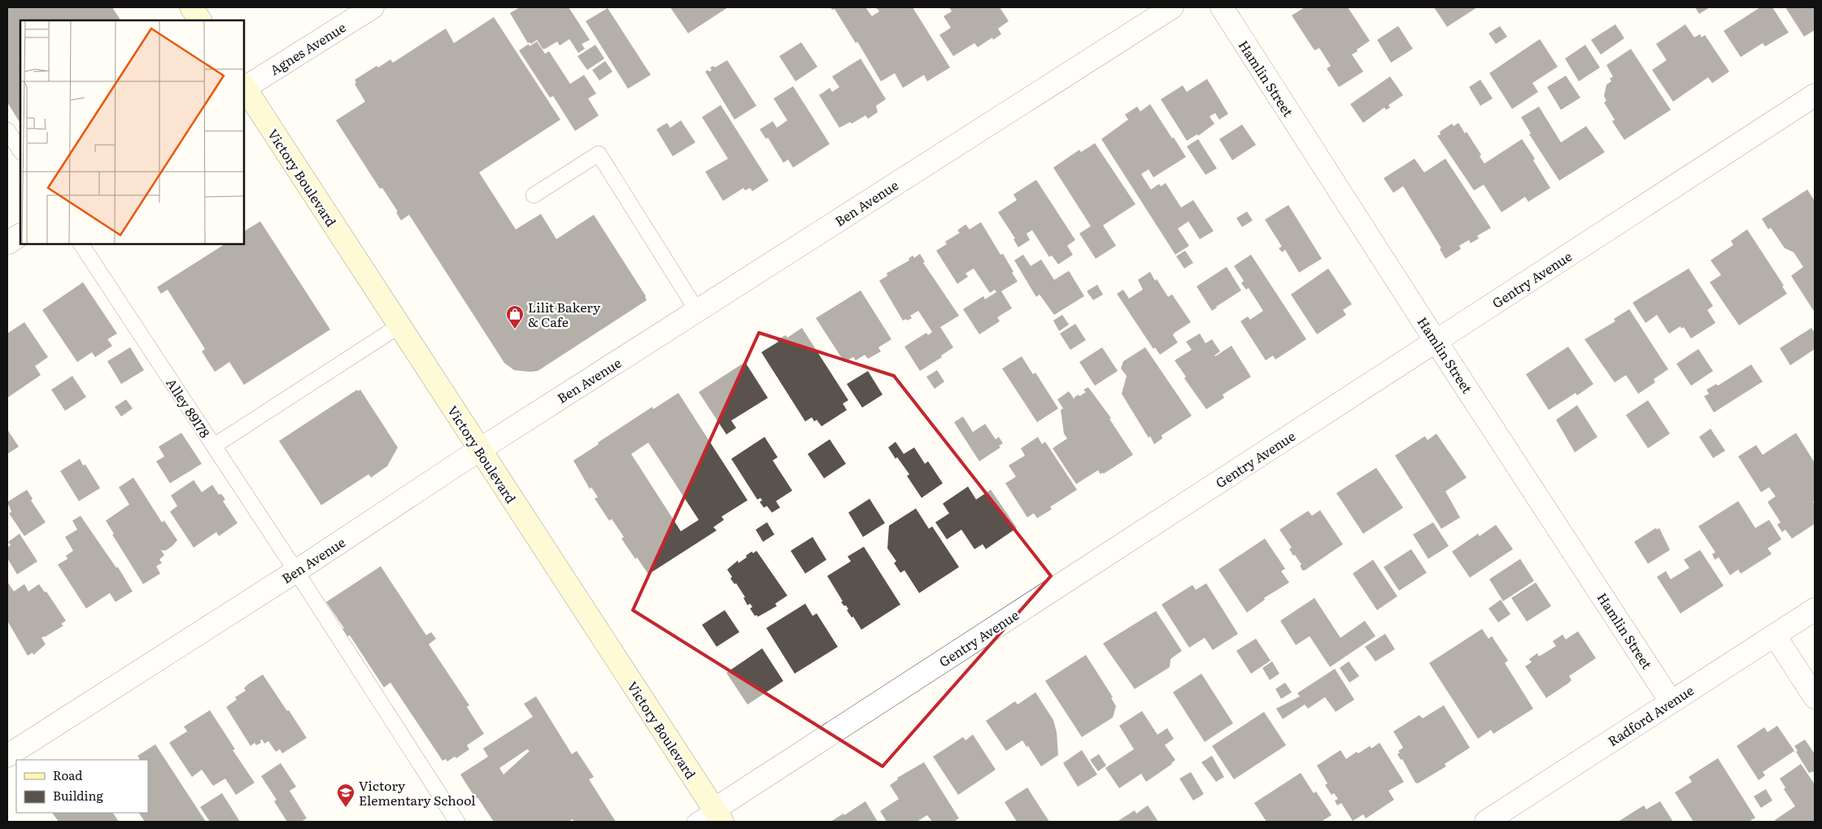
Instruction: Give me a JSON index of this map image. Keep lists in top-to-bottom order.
{
  "streets": {
    "main road": ["Victory Boulevard"],
    "street": [
      "Agnes Avenue",
      "Hamlin Street",
      "Ben Avenue",
      "Gentry Avenue",
      "Radford Avenue"
    ],
    "lane": ["Alley 89178"]
  },
  "crossings": [
    ["Hamlin Street", "Gentry Avenue"],
    ["Hamlin Street", "Radford Avenue"],
    ["Victory Boulevard", "Ben Avenue"],
    ["Victory Boulevard", "Gentry Avenue"],
    ["Ben Avenue", "Alley 89178"]
  ],
  "places": {
    "shop": ["Lilit Bakery & Cafe"],
    "school or university": ["Victory Elementary School"]
  },
  "legend": ["Road", "Building"]
}
